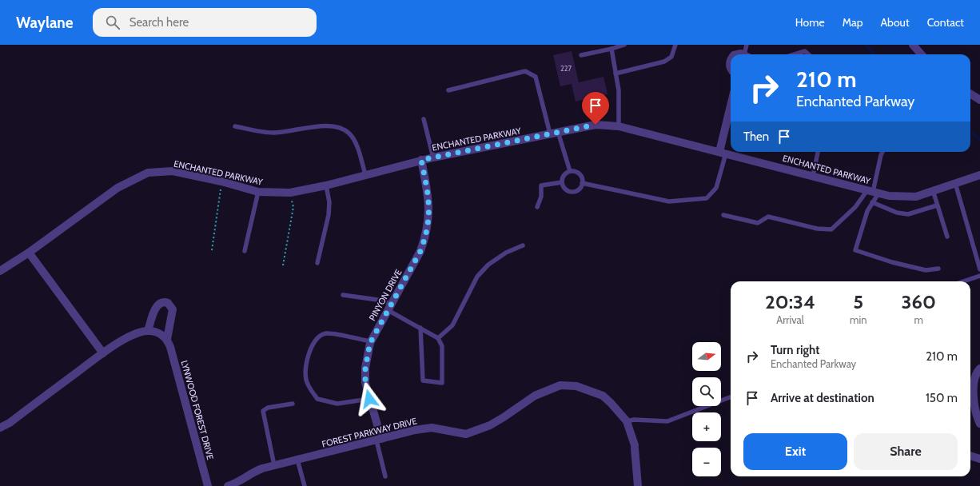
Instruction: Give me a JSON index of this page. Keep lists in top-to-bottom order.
{
  "streets": {
    "street": [
      "ENCHANTED PARKWAY",
      "PINYON DRIVE",
      "LYNWOOD FOREST DRIVE",
      "FOREST PARKWAY DRIVE"
    ]
  },
  "crossings": [
    ["ENCHANTED PARKWAY", "PINYON DRIVE"],
    ["PINYON DRIVE", "FOREST PARKWAY DRIVE"]
  ],
  "house_numbers": ["227"],
  "north": "right",
  "page": {
    "header": "Waylane",
    "search": "Search here",
    "nav": [
      "Home",
      "Map",
      "About",
      "Contact"
    ],
    "turn": ["210 m", "Enchanted Parkway"],
    "then": "Then",
    "eta": [
      "20:34",
      "Arrival",
      "5",
      "min",
      "360",
      "m"
    ],
    "list": [
      {
        "name": "Turn right",
        "note": "Enchanted Parkway",
        "value": "210 m"
      },
      {
        "name": "Arrive at destination",
        "value": "150 m"
      }
    ],
    "map_buttons": ["+", "−"],
    "buttons": ["Exit", "Share"]
  }
}
